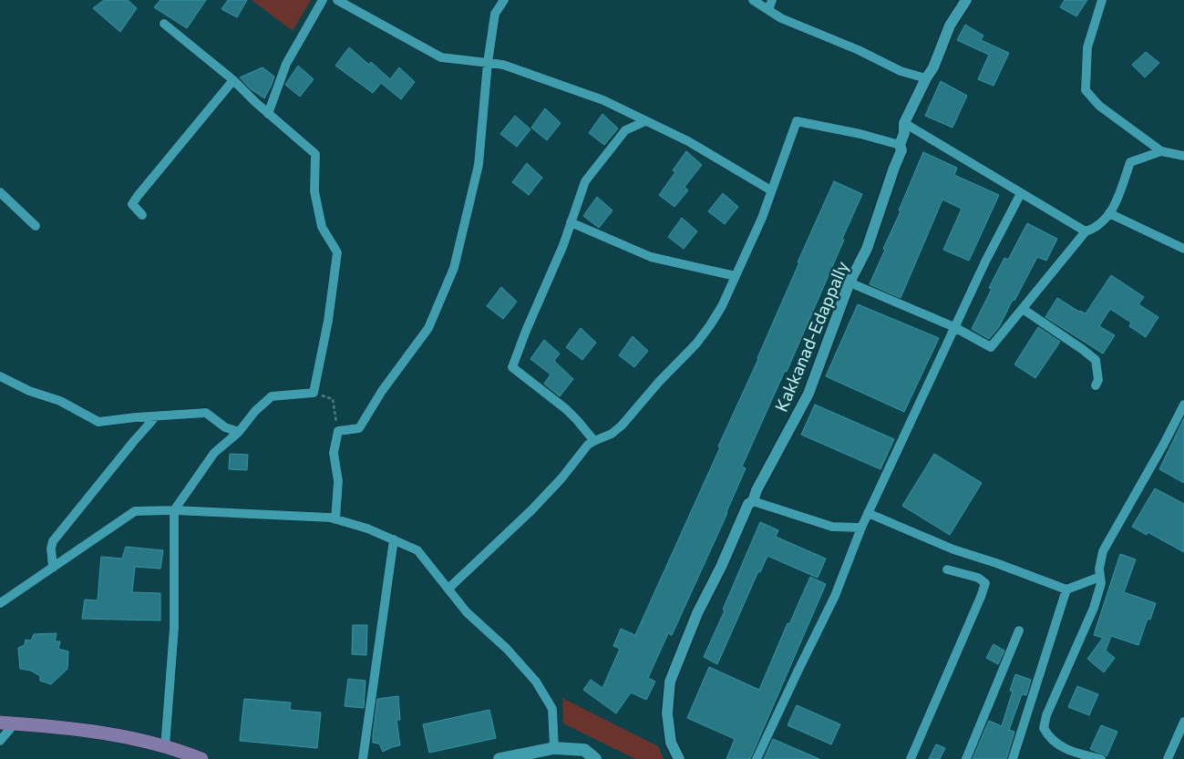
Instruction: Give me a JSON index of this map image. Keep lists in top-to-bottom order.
{
  "streets": {
    "street": ["Kakkanad-Edappally"]
  }
}
